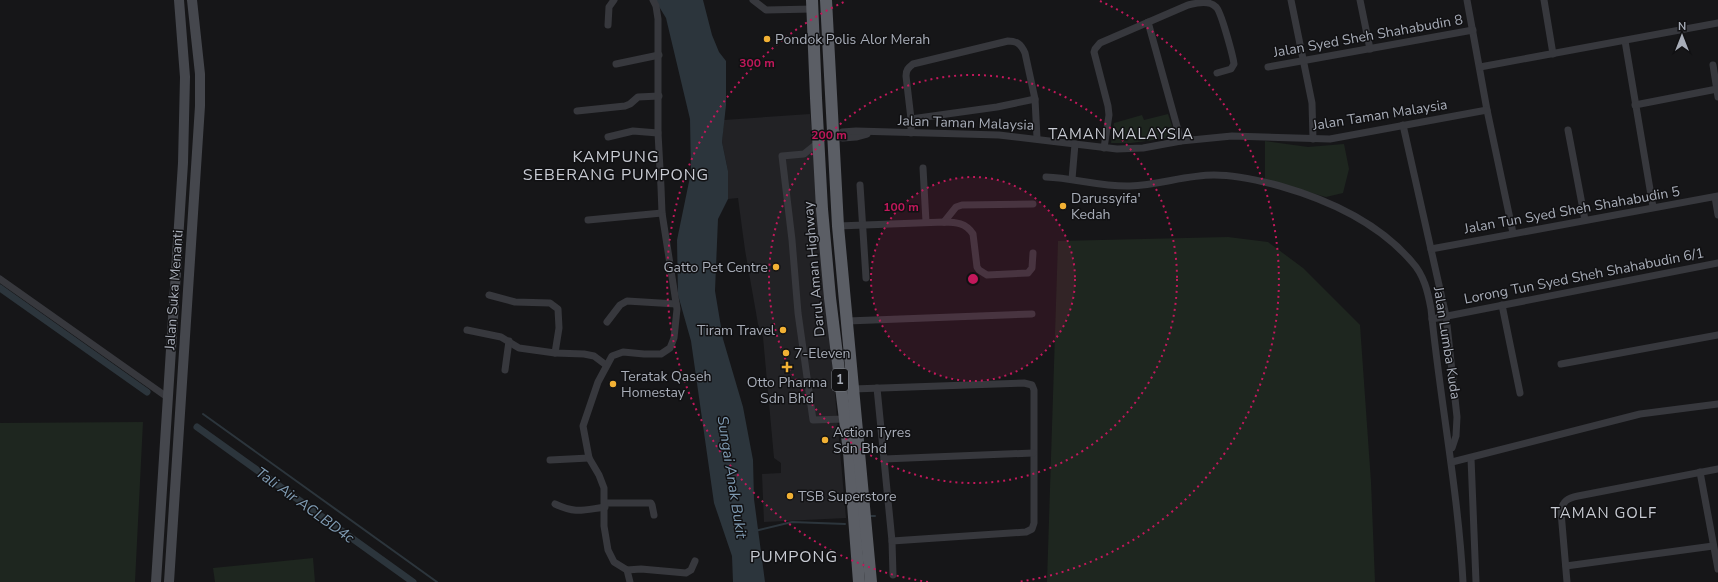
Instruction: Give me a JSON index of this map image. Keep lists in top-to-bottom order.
{
  "streets": {
    "highway": ["Darul Aman Highway", "1"],
    "main road": ["Jalan Suka Menanti"],
    "street": [
      "Jalan Syed Sheh Shahabudin 8",
      "Jalan Taman Malaysia",
      "Jalan Tun Syed Sheh Shahabudin 5",
      "Lorong Tun Syed Sheh Shahabudin 6/1",
      "Jalan Lumba Kuda"
    ]
  },
  "crossings": [
    ["Jalan Taman Malaysia", "Darul Aman Highway"],
    ["Lorong Tun Syed Sheh Shahabudin 6/1", "Jalan Lumba Kuda"]
  ],
  "districts": [
    "TAMAN MALAYSIA",
    "KAMPUNG SEBERANG PUMPONG",
    "TAMAN GOLF",
    "PUMPONG"
  ],
  "water": ["Sungai Anak Bukit", "Tali Air ACLBD4c"],
  "places": {
    "other": [
      "Pondok Polis Alor Merah",
      "Darussyifa' Kedah",
      "Gatto Pet Centre",
      "Tiram Travel",
      "7-Eleven",
      "Teratak Qaseh Homestay",
      "Action Tyres Sdn Bhd",
      "TSB Superstore"
    ],
    "health": ["Otto Pharma Sdn Bhd"]
  },
  "north": "top",
  "rings": ["300 m", "200 m", "100 m"]
}
